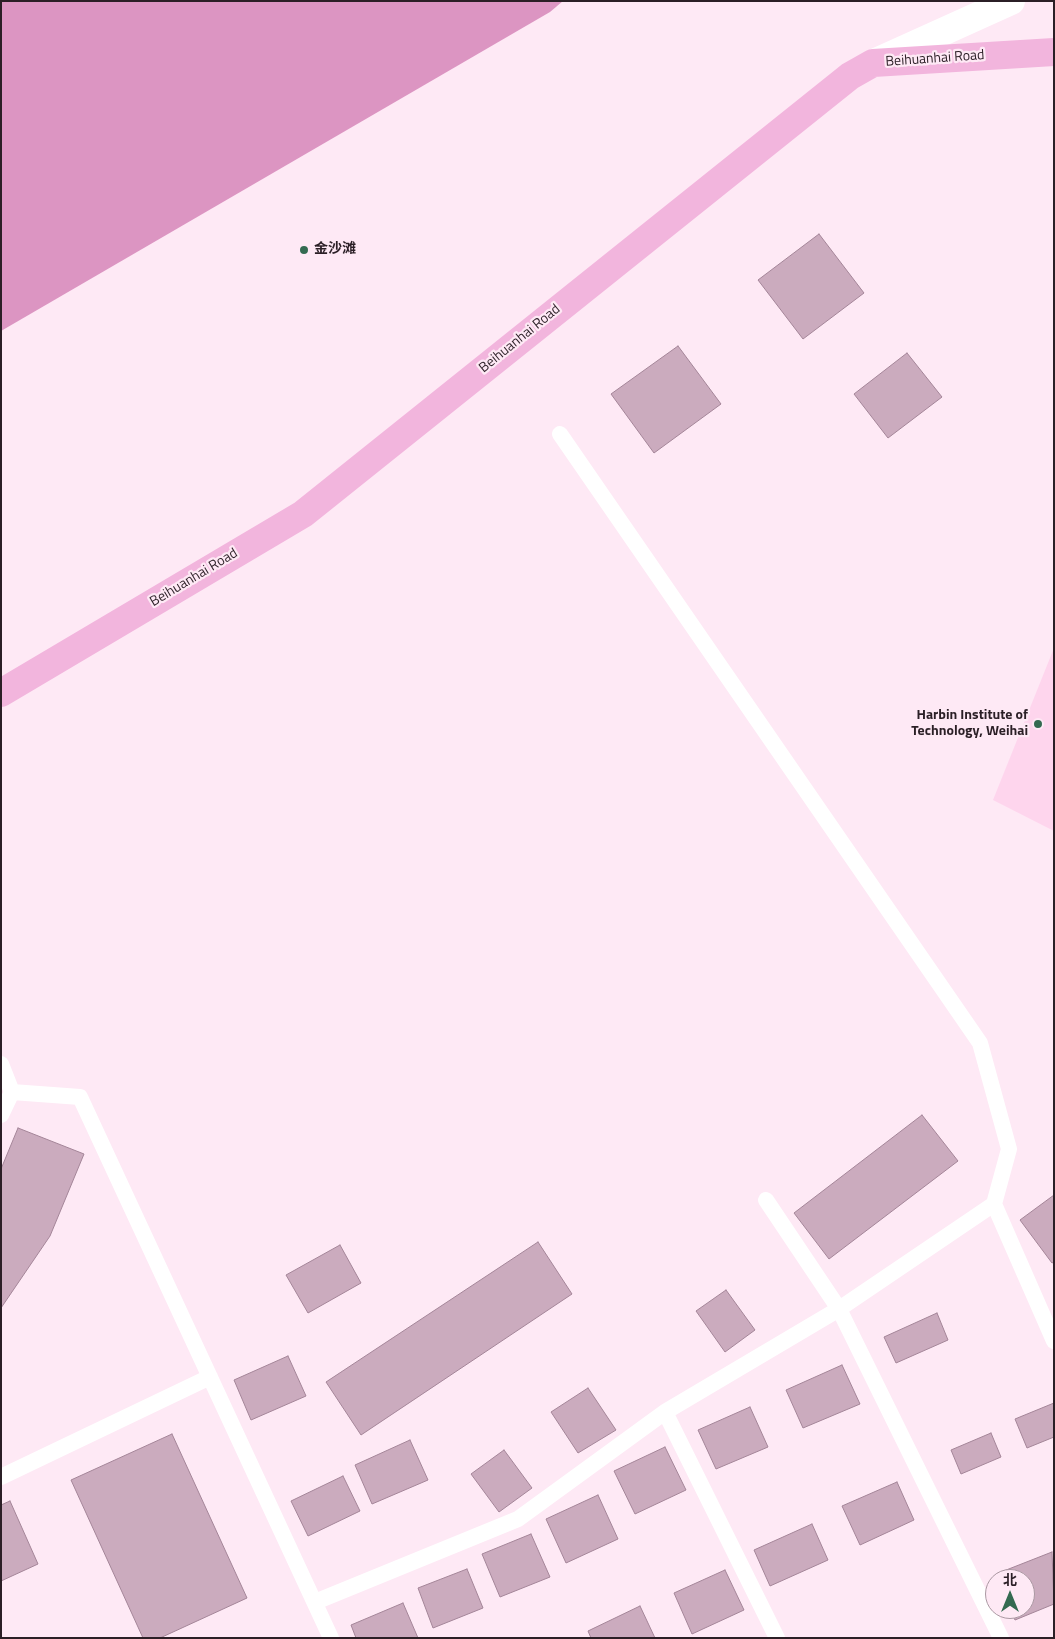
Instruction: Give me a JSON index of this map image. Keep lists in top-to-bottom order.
{
  "streets": {
    "main road": ["Beihuanhai Road"]
  },
  "places": ["金沙滩", "Harbin Institute of Technology, Weihai"],
  "north": "top"
}
